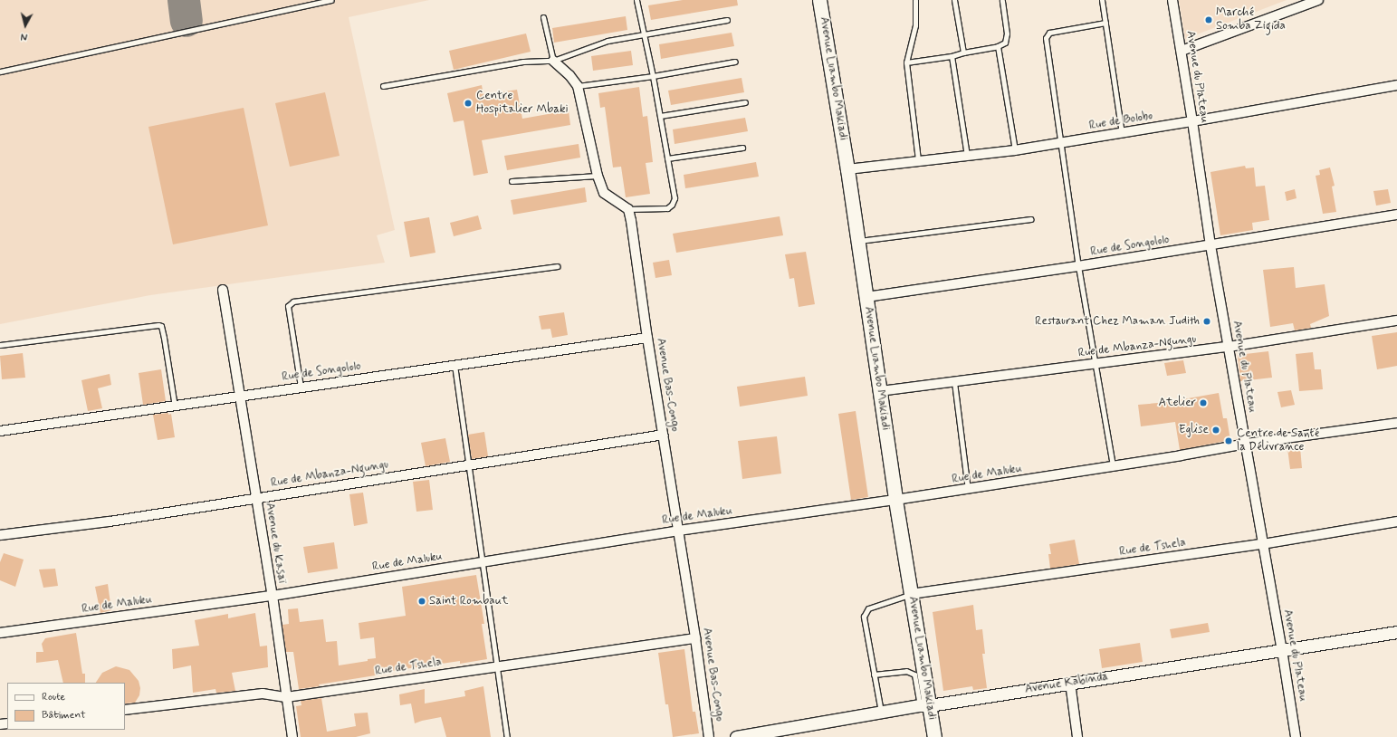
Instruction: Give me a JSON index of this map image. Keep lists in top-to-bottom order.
{
  "streets": {
    "main road": ["Avenue Luambo Makiadi"],
    "street": [
      "Avenue du Plateau",
      "Rue de Bolobo",
      "Rue de Songololo",
      "Rue de Mbanza-Ngungu",
      "Avenue Bas-Congo",
      "Rue de Maluku",
      "Avenue du Kasaï",
      "Rue de Tshela",
      "Avenue Kabinda"
    ]
  },
  "crossings": [
    ["Avenue du Plateau", "Rue de Bolobo"],
    ["Avenue du Plateau", "Rue de Songololo"],
    ["Avenue du Plateau", "Rue de Mbanza-Ngungu"],
    ["Avenue du Plateau", "Rue de Maluku"],
    ["Avenue du Plateau", "Rue de Tshela"],
    ["Avenue du Plateau", "Avenue Kabinda"],
    ["Avenue Luambo Makiadi", "Rue de Bolobo"],
    ["Avenue Luambo Makiadi", "Rue de Songololo"],
    ["Avenue Luambo Makiadi", "Rue de Mbanza-Ngungu"],
    ["Avenue Luambo Makiadi", "Rue de Maluku"],
    ["Avenue Luambo Makiadi", "Rue de Tshela"],
    ["Avenue Luambo Makiadi", "Avenue Kabinda"],
    ["Rue de Songololo", "Avenue Bas-Congo"],
    ["Rue de Songololo", "Avenue du Kasaï"],
    ["Rue de Mbanza-Ngungu", "Avenue Bas-Congo"],
    ["Rue de Mbanza-Ngungu", "Avenue du Kasaï"],
    ["Avenue Bas-Congo", "Rue de Maluku"],
    ["Avenue Bas-Congo", "Rue de Tshela"],
    ["Rue de Maluku", "Avenue du Kasaï"],
    ["Avenue du Kasaï", "Rue de Tshela"]
  ],
  "places": [
    "Marché Somba Zigida",
    "Centre Hospitalier Mbaki",
    "Restaurant Chez Maman Judith",
    "Atelier",
    "Eglise",
    "Centre de Santé la Délivrance",
    "Saint Rombaut"
  ],
  "legend": ["Route", "Bâtiment"],
  "north": "bottom"
}
